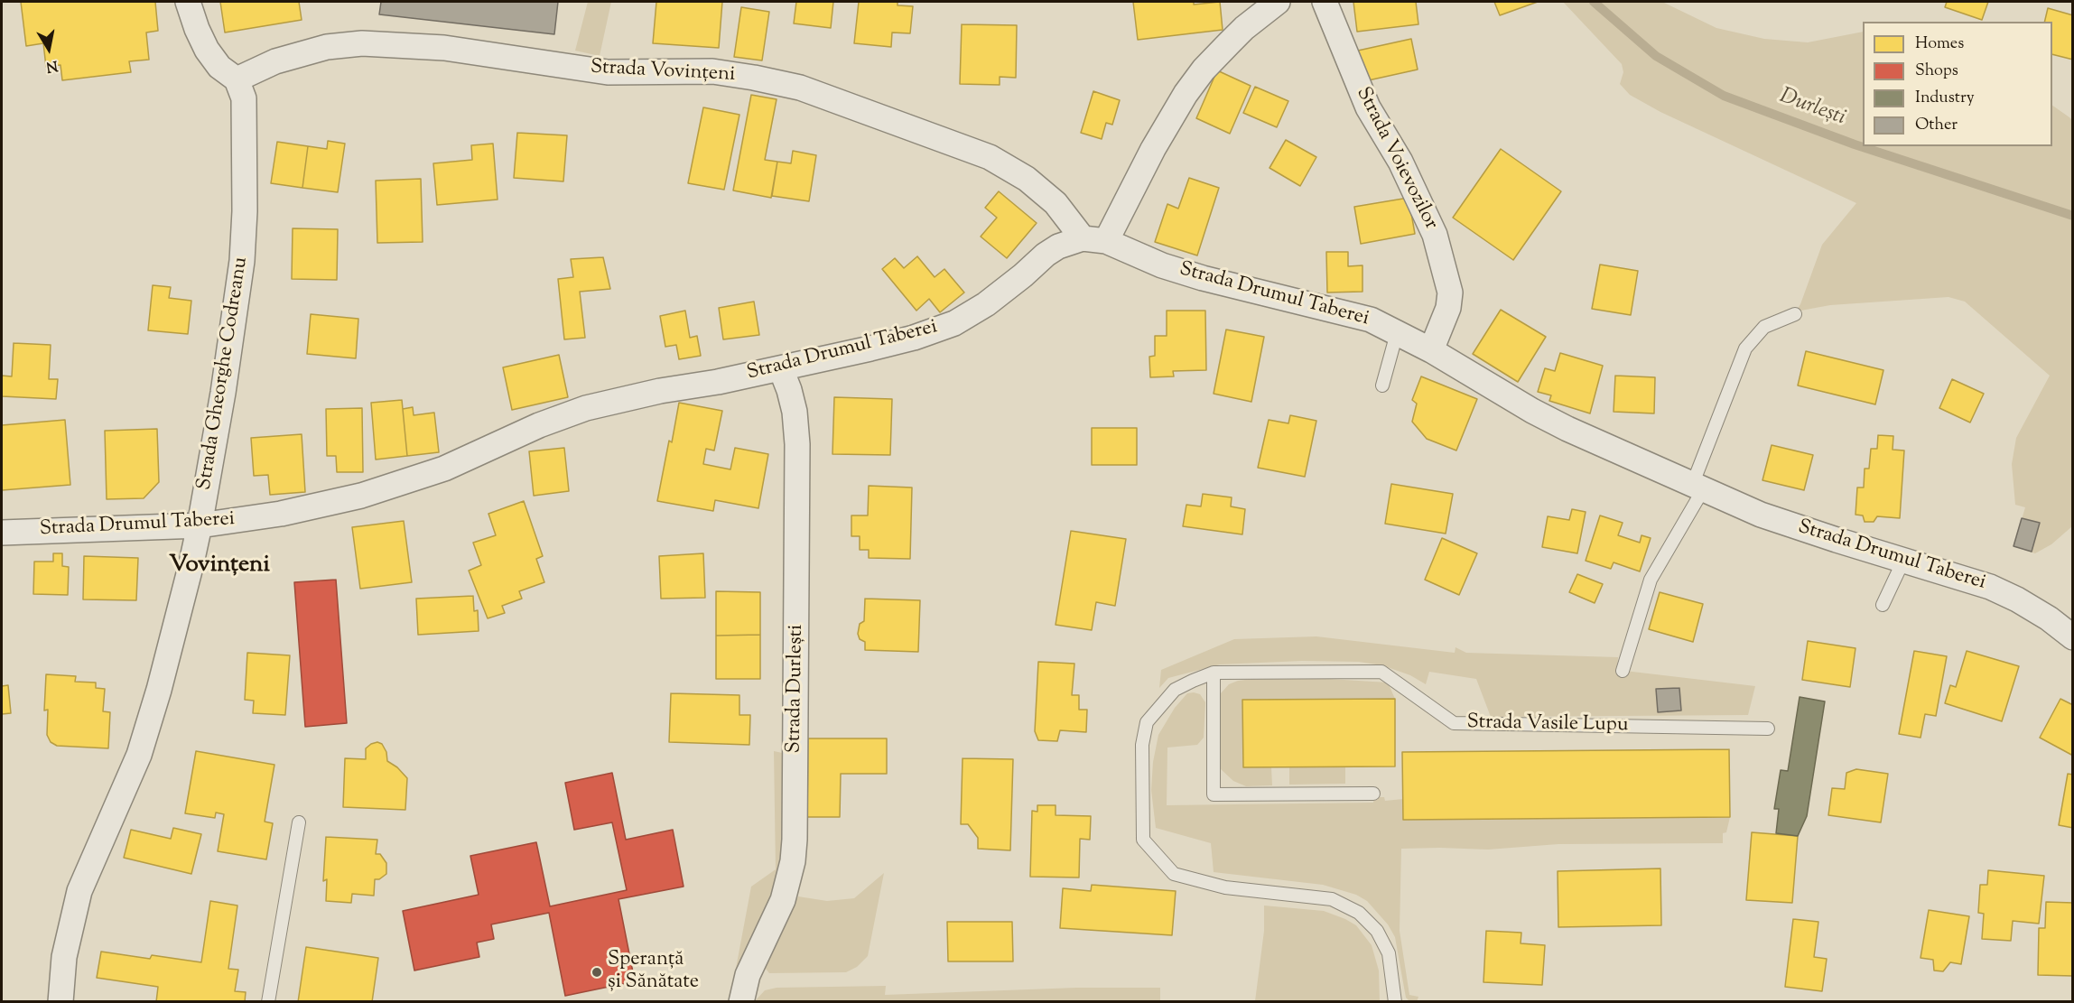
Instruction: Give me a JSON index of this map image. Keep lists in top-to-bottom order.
{
  "streets": {
    "street": [
      "Strada Vovințeni",
      "Strada Voievozilor",
      "Strada Drumul Taberei",
      "Strada Gheorghe Codreanu",
      "Strada Durlești"
    ],
    "lane": ["Strada Vasile Lupu"]
  },
  "crossings": [
    ["Strada Vovințeni", "Strada Drumul Taberei"],
    ["Strada Vovințeni", "Strada Gheorghe Codreanu"],
    ["Strada Voievozilor", "Strada Drumul Taberei"],
    ["Strada Drumul Taberei", "Strada Gheorghe Codreanu"],
    ["Strada Drumul Taberei", "Strada Durlești"]
  ],
  "districts": ["Vovințeni"],
  "water": ["Durlești"],
  "places": ["Speranță și Sănătate"],
  "legend": [
    "Homes",
    "Shops",
    "Industry",
    "Other"
  ],
  "north": "bottom"
}
